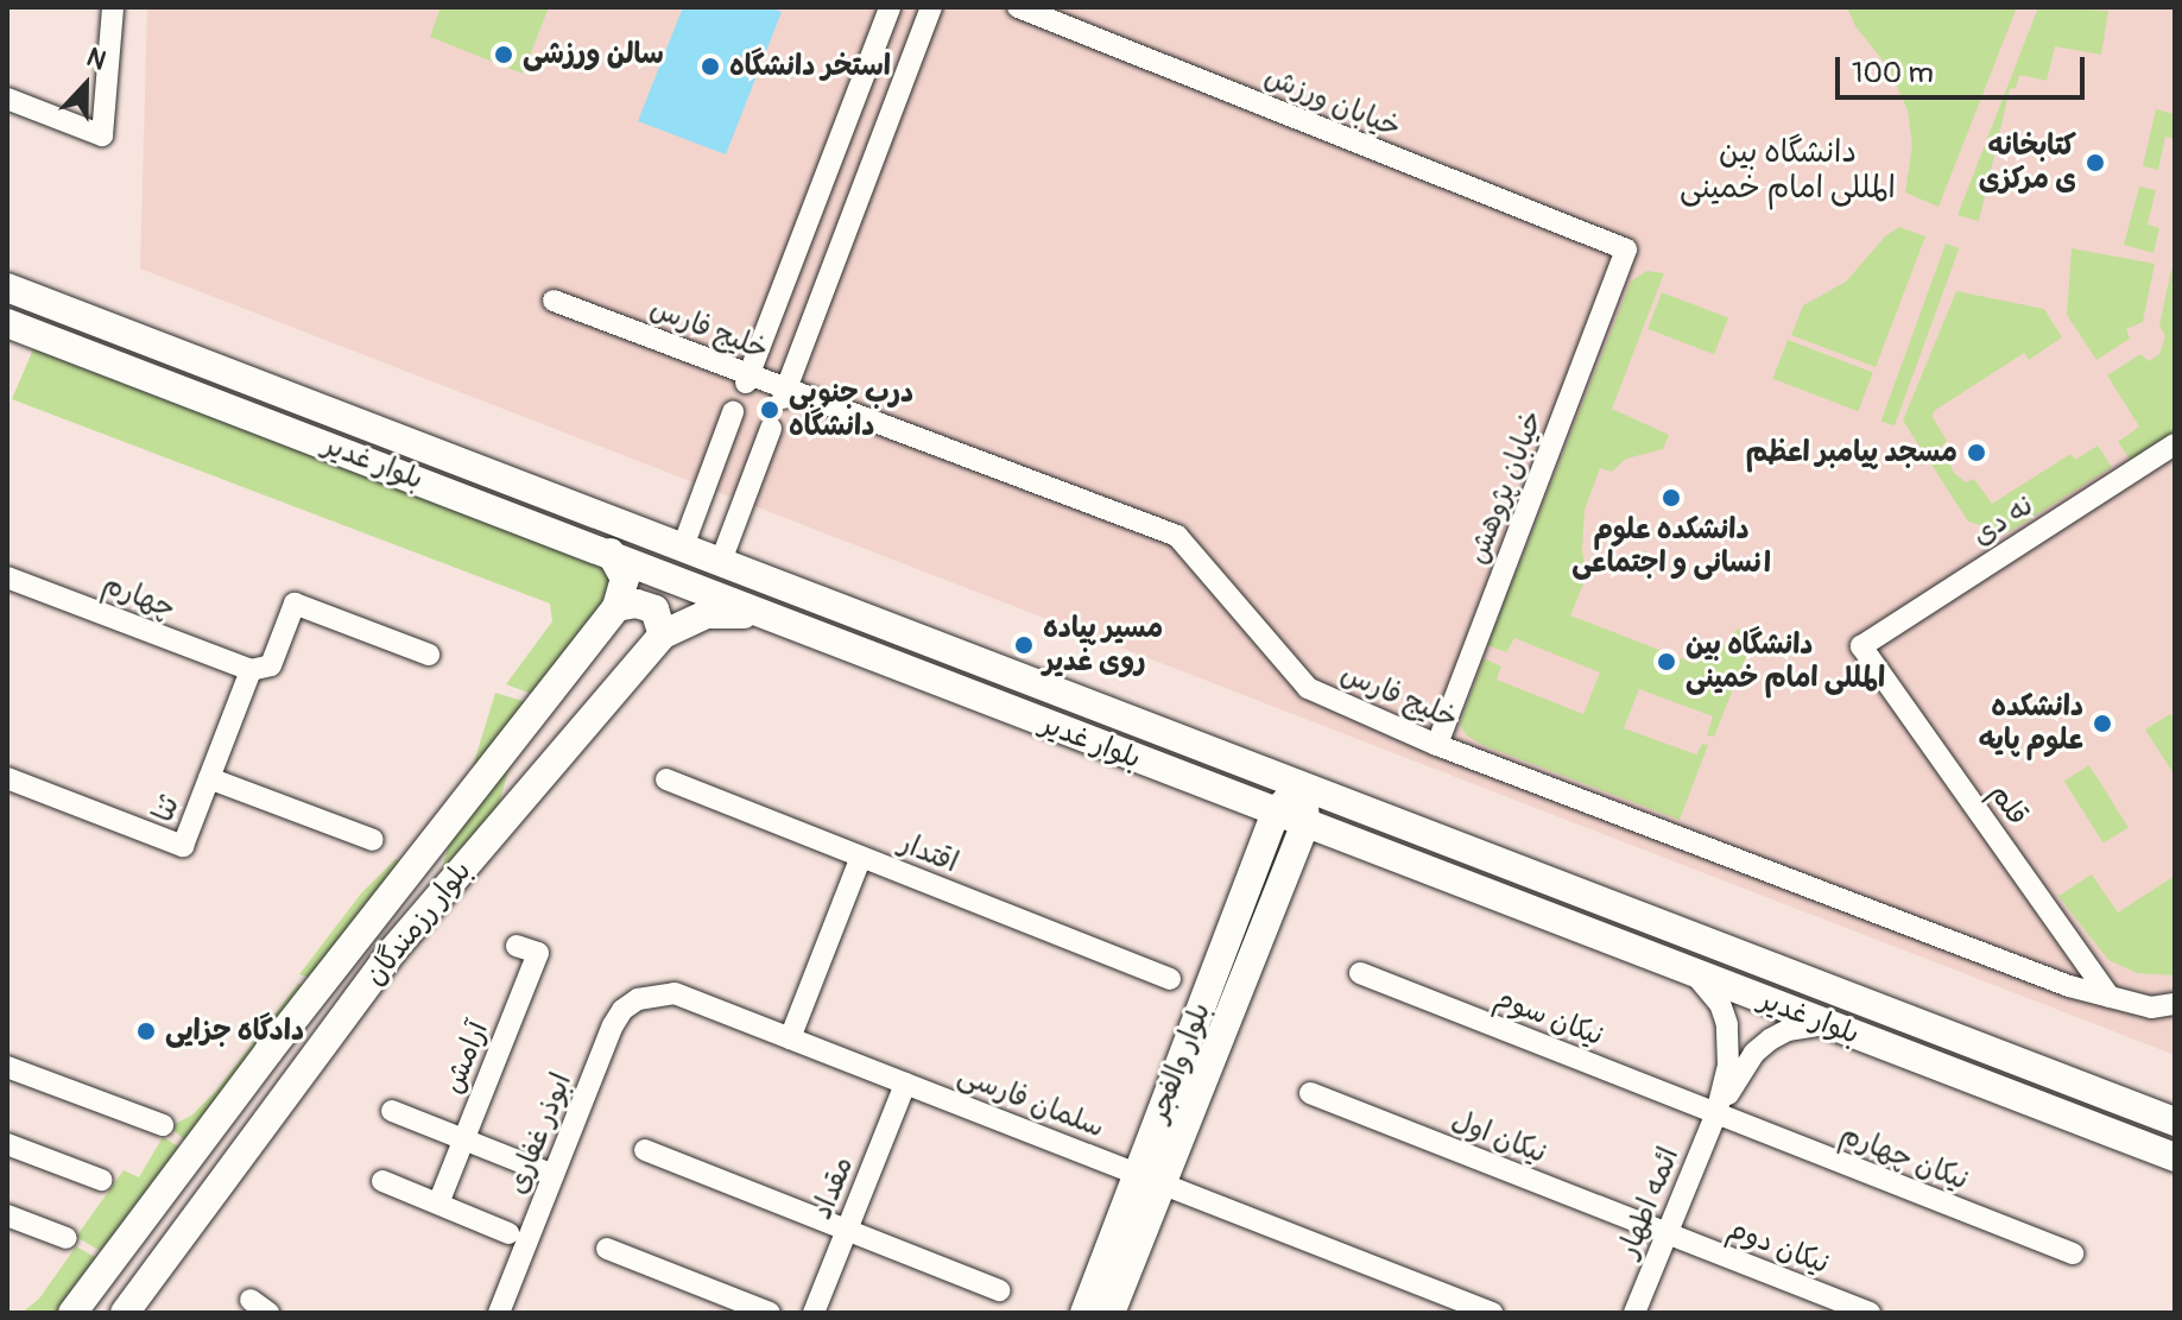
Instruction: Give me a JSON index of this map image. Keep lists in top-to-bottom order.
{
  "streets": {
    "main road": ["بلوار غدیر", "بلوار رزمندگان", "بلوار والفجر"],
    "street": [
      "خیابان ورزش",
      "خلیج فارس",
      "خیابان پژوهش",
      "نه دی",
      "چهارم",
      "قلم",
      "ثنا",
      "اقتدار",
      "نیکان سوم",
      "آرامش",
      "سلمان فارسی",
      "ابوذر غفاری",
      "نیکان اول",
      "نیکان چهارم",
      "مقداد",
      "ائمه اطهار",
      "نیکان دوم"
    ]
  },
  "crossings": [
    ["خیابان ورزش", "خیابان پژوهش"],
    ["خلیج فارس", "خیابان پژوهش"],
    ["خلیج فارس", "قلم"],
    ["بلوار غدیر", "بلوار رزمندگان"],
    ["بلوار غدیر", "بلوار والفجر"],
    ["بلوار غدیر", "ائمه اطهار"],
    ["نه دی", "قلم"],
    ["چهارم", "ثنا"],
    ["نیکان سوم", "نیکان چهارم"],
    ["نیکان سوم", "ائمه اطهار"],
    ["بلوار والفجر", "سلمان فارسی"],
    ["سلمان فارسی", "ابوذر غفاری"],
    ["سلمان فارسی", "مقداد"],
    ["نیکان اول", "ائمه اطهار"],
    ["نیکان اول", "نیکان دوم"],
    ["نیکان چهارم", "ائمه اطهار"],
    ["ائمه اطهار", "نیکان دوم"]
  ],
  "districts": ["دانشگاه بین المللی امام خمینی"],
  "places": [
    "سالن ورزشی",
    "استخر دانشگاه",
    "کتابخانه ی مرکزی",
    "درب جنوبی دانشگاه",
    "مسجد پیامبر اعظم",
    "دانشکده علوم انسانی و اجتماعی",
    "مسیر پیاده روی غدیر",
    "دانشگاه بین المللی امام خمینی",
    "دانشکده علوم پایه",
    "دادگاه جزایی"
  ],
  "scale_bar": "100 m",
  "north": "top"
}
